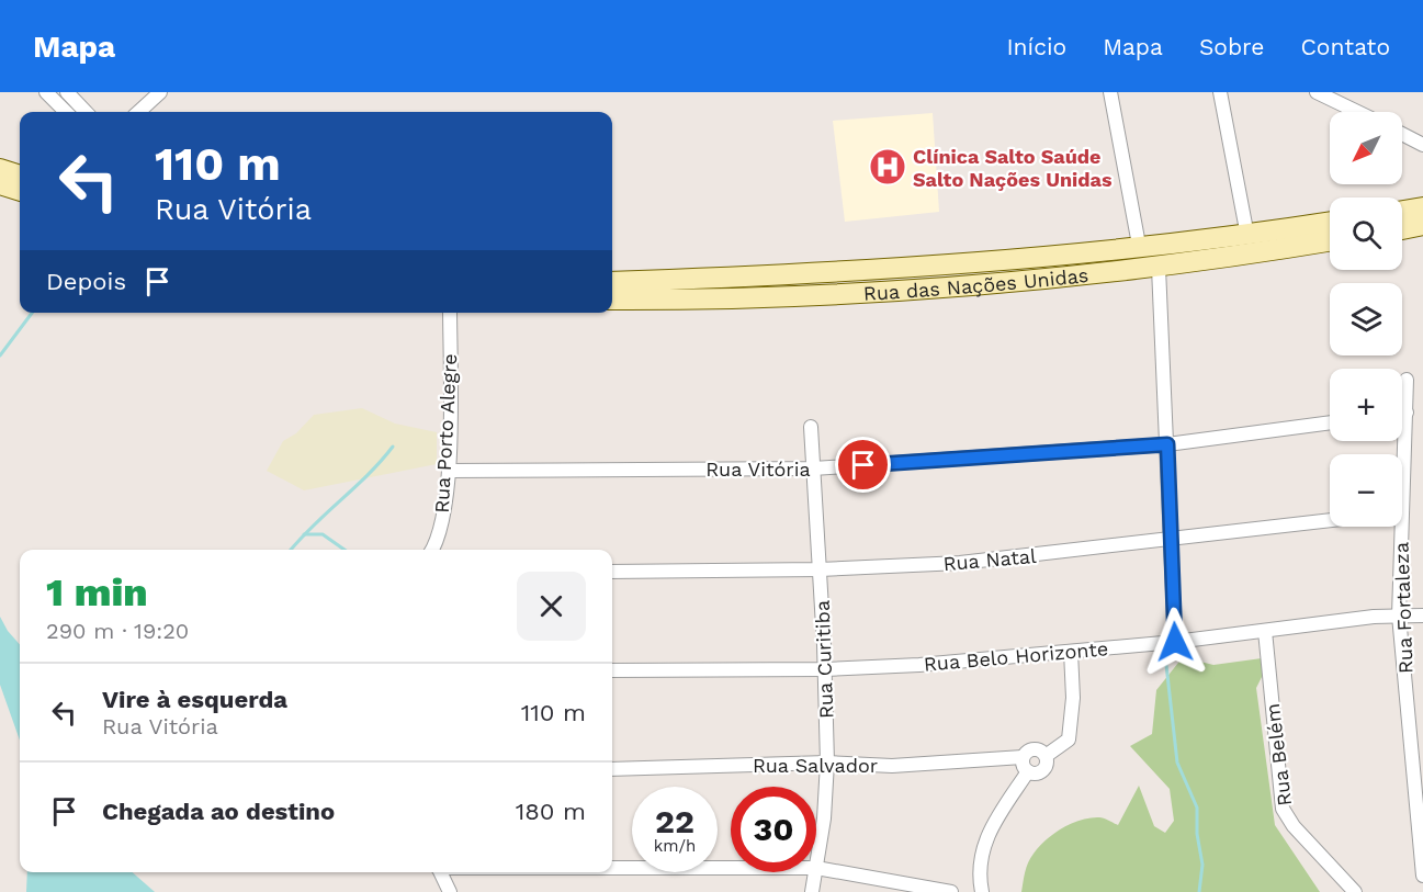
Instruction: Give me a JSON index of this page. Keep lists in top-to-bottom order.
{
  "streets": {
    "main road": ["Rua das Nações Unidas"],
    "street": [
      "Rua Porto Alegre",
      "Rua Vitória",
      "Rua Natal",
      "Rua Fortaleza",
      "Rua Belo Horizonte",
      "Rua Curitiba",
      "Rua Belém",
      "Rua Salvador"
    ]
  },
  "crossings": [
    ["Rua Porto Alegre", "Rua Vitória"],
    ["Rua Vitória", "Rua Curitiba"],
    ["Rua Natal", "Rua Curitiba"],
    ["Rua Fortaleza", "Rua Belo Horizonte"],
    ["Rua Belo Horizonte", "Rua Curitiba"],
    ["Rua Belo Horizonte", "Rua Belém"],
    ["Rua Curitiba", "Rua Salvador"]
  ],
  "places": {
    "hospital": ["Clínica Salto Saúde Salto Nações Unidas"]
  },
  "north": "bottom left",
  "page": {
    "header": "Mapa",
    "nav": [
      "Início",
      "Mapa",
      "Sobre",
      "Contato"
    ],
    "map_buttons": ["+", "−"],
    "turn": ["110 m", "Rua Vitória"],
    "then": "Depois",
    "heading": ["1 min", "290 m · 19:20"],
    "list": [
      {
        "name": "Vire à esquerda",
        "note": "Rua Vitória",
        "value": "110 m"
      },
      {
        "name": "Chegada ao destino",
        "value": "180 m"
      }
    ],
    "speed": "22 km/h",
    "limit": "30"
  }
}
